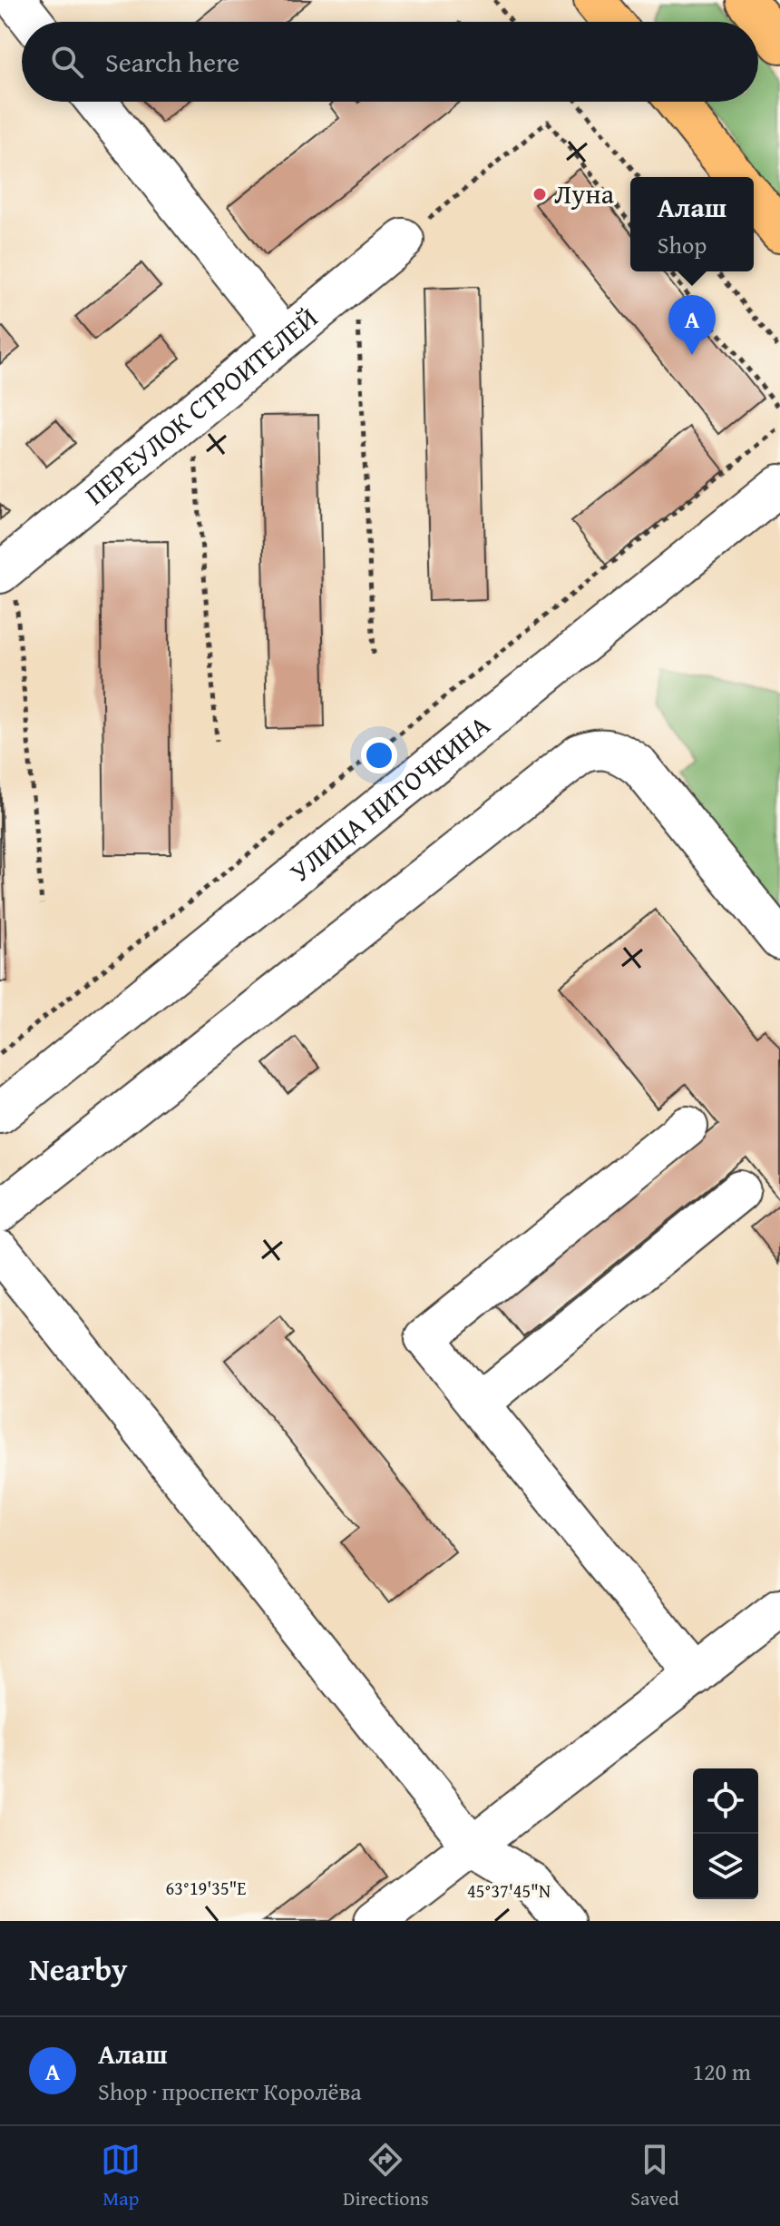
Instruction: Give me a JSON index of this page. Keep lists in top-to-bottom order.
{
  "streets": {
    "street": ["ПЕРЕУЛОК СТРОИТЕЛЕЙ", "УЛИЦА НИТОЧКИНА"]
  },
  "places": ["Луна"],
  "page": {
    "search": "Search here",
    "popup": ["Алаш", "Shop"],
    "pins": "A",
    "heading": "Nearby",
    "list": [
      {
        "mark": "A",
        "name": "Алаш",
        "note": "Shop · проспект Королёва",
        "value": "120 m"
      }
    ],
    "nav": ["Map", "Directions", "Saved"]
  },
  "coordinates": ["63°19'35\"E", "45°37'45\"N"]
}
